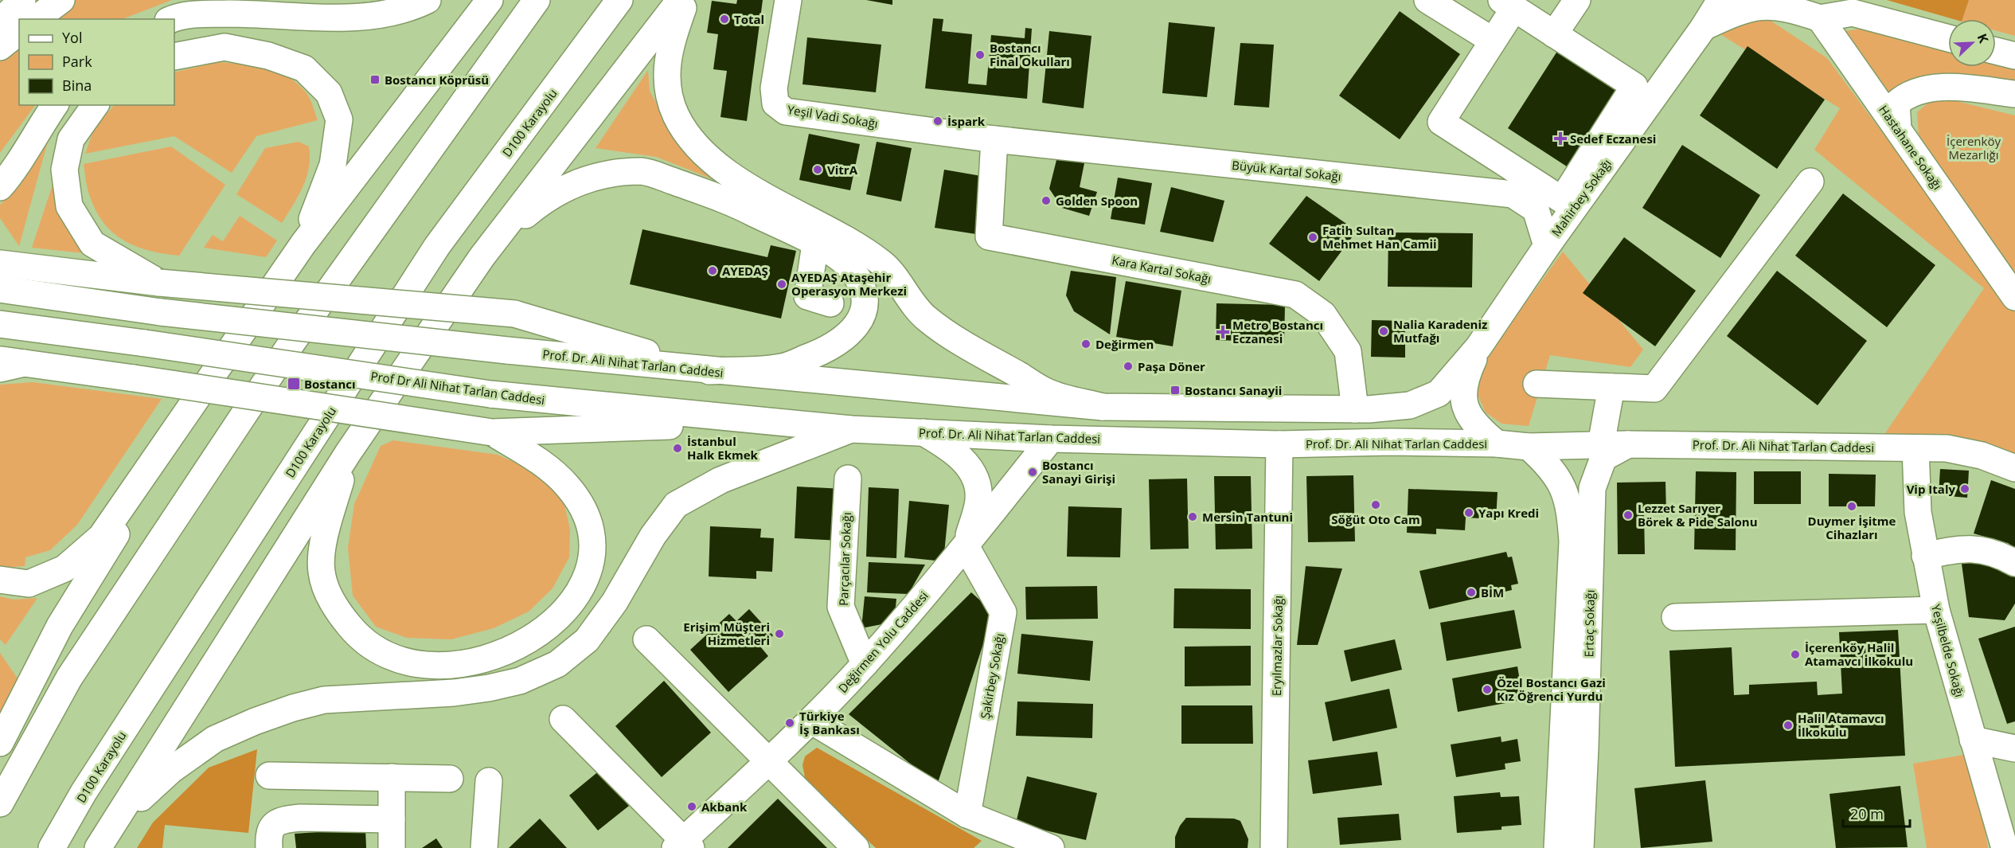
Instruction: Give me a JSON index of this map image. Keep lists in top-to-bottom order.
{
  "streets": {
    "main road": [
      "Yeşil Vadi Sokağı",
      "D100 Karayolu",
      "Hastahane Sokağı",
      "Büyük Kartal Sokağı",
      "Mahirbey Sokağı",
      "Kara Kartal Sokağı",
      "Prof. Dr. Ali Nihat Tarlan Caddesi",
      "Prof Dr Ali Nihat Tarlan Caddesi",
      "Parçacılar Sokağı",
      "Ertaç Sokağı",
      "Değirmen Yolu Caddesi",
      "Eryılmazlar Sokağı",
      "Yeşilbelde Sokağı",
      "Şakirbey Sokağı"
    ]
  },
  "crossings": [
    ["Yeşil Vadi Sokağı", "Büyük Kartal Sokağı"],
    ["Yeşil Vadi Sokağı", "Kara Kartal Sokağı"],
    ["Hastahane Sokağı", "Mahirbey Sokağı"],
    ["Büyük Kartal Sokağı", "Mahirbey Sokağı"],
    ["Büyük Kartal Sokağı", "Kara Kartal Sokağı"],
    ["Mahirbey Sokağı", "Prof. Dr. Ali Nihat Tarlan Caddesi"],
    ["Kara Kartal Sokağı", "Prof. Dr. Ali Nihat Tarlan Caddesi"],
    ["Prof. Dr. Ali Nihat Tarlan Caddesi", "Prof Dr Ali Nihat Tarlan Caddesi"],
    ["Prof. Dr. Ali Nihat Tarlan Caddesi", "Ertaç Sokağı"],
    ["Prof. Dr. Ali Nihat Tarlan Caddesi", "Değirmen Yolu Caddesi"],
    ["Prof. Dr. Ali Nihat Tarlan Caddesi", "Eryılmazlar Sokağı"],
    ["Prof. Dr. Ali Nihat Tarlan Caddesi", "Yeşilbelde Sokağı"],
    ["Parçacılar Sokağı", "Değirmen Yolu Caddesi"],
    ["Değirmen Yolu Caddesi", "Şakirbey Sokağı"]
  ],
  "parks": ["İçerenköy Mezarlığı"],
  "places": {
    "other": [
      "Total",
      "Bostancı Final Okulları",
      "İspark",
      "VitrA",
      "Golden Spoon",
      "Fatih Sultan Mehmet Han Camii",
      "AYEDAŞ",
      "AYEDAŞ Ataşehir Operasyon Merkezi",
      "Nalia Karadeniz Mutfağı",
      "Değirmen",
      "Paşa Döner",
      "İstanbul Halk Ekmek",
      "Bostancı Sanayi Girişi",
      "Vip Italy",
      "Söğüt Oto Cam",
      "Duymer İşitme Cihazları",
      "Yapı Kredi",
      "Lezzet Sarıyer Börek & Pide Salonu",
      "Mersin Tantuni",
      "BİM",
      "Erişim Müşteri Hizmetleri",
      "İçerenköy Halil Atamavcı İlkokulu",
      "Özel Bostancı Gazi Kız Öğrenci Yurdu",
      "Türkiye İş Bankası",
      "Halil Atamavcı İlkokulu",
      "Akbank"
    ],
    "transit": ["Bostancı Köprüsü", "Bostancı", "Bostancı Sanayii"],
    "health": ["Sedef Eczanesi", "Metro Bostancı Eczanesi"]
  },
  "legend": ["Yol", "Park", "Bina"],
  "scale_bar": "20 m",
  "north": "top right"
}
